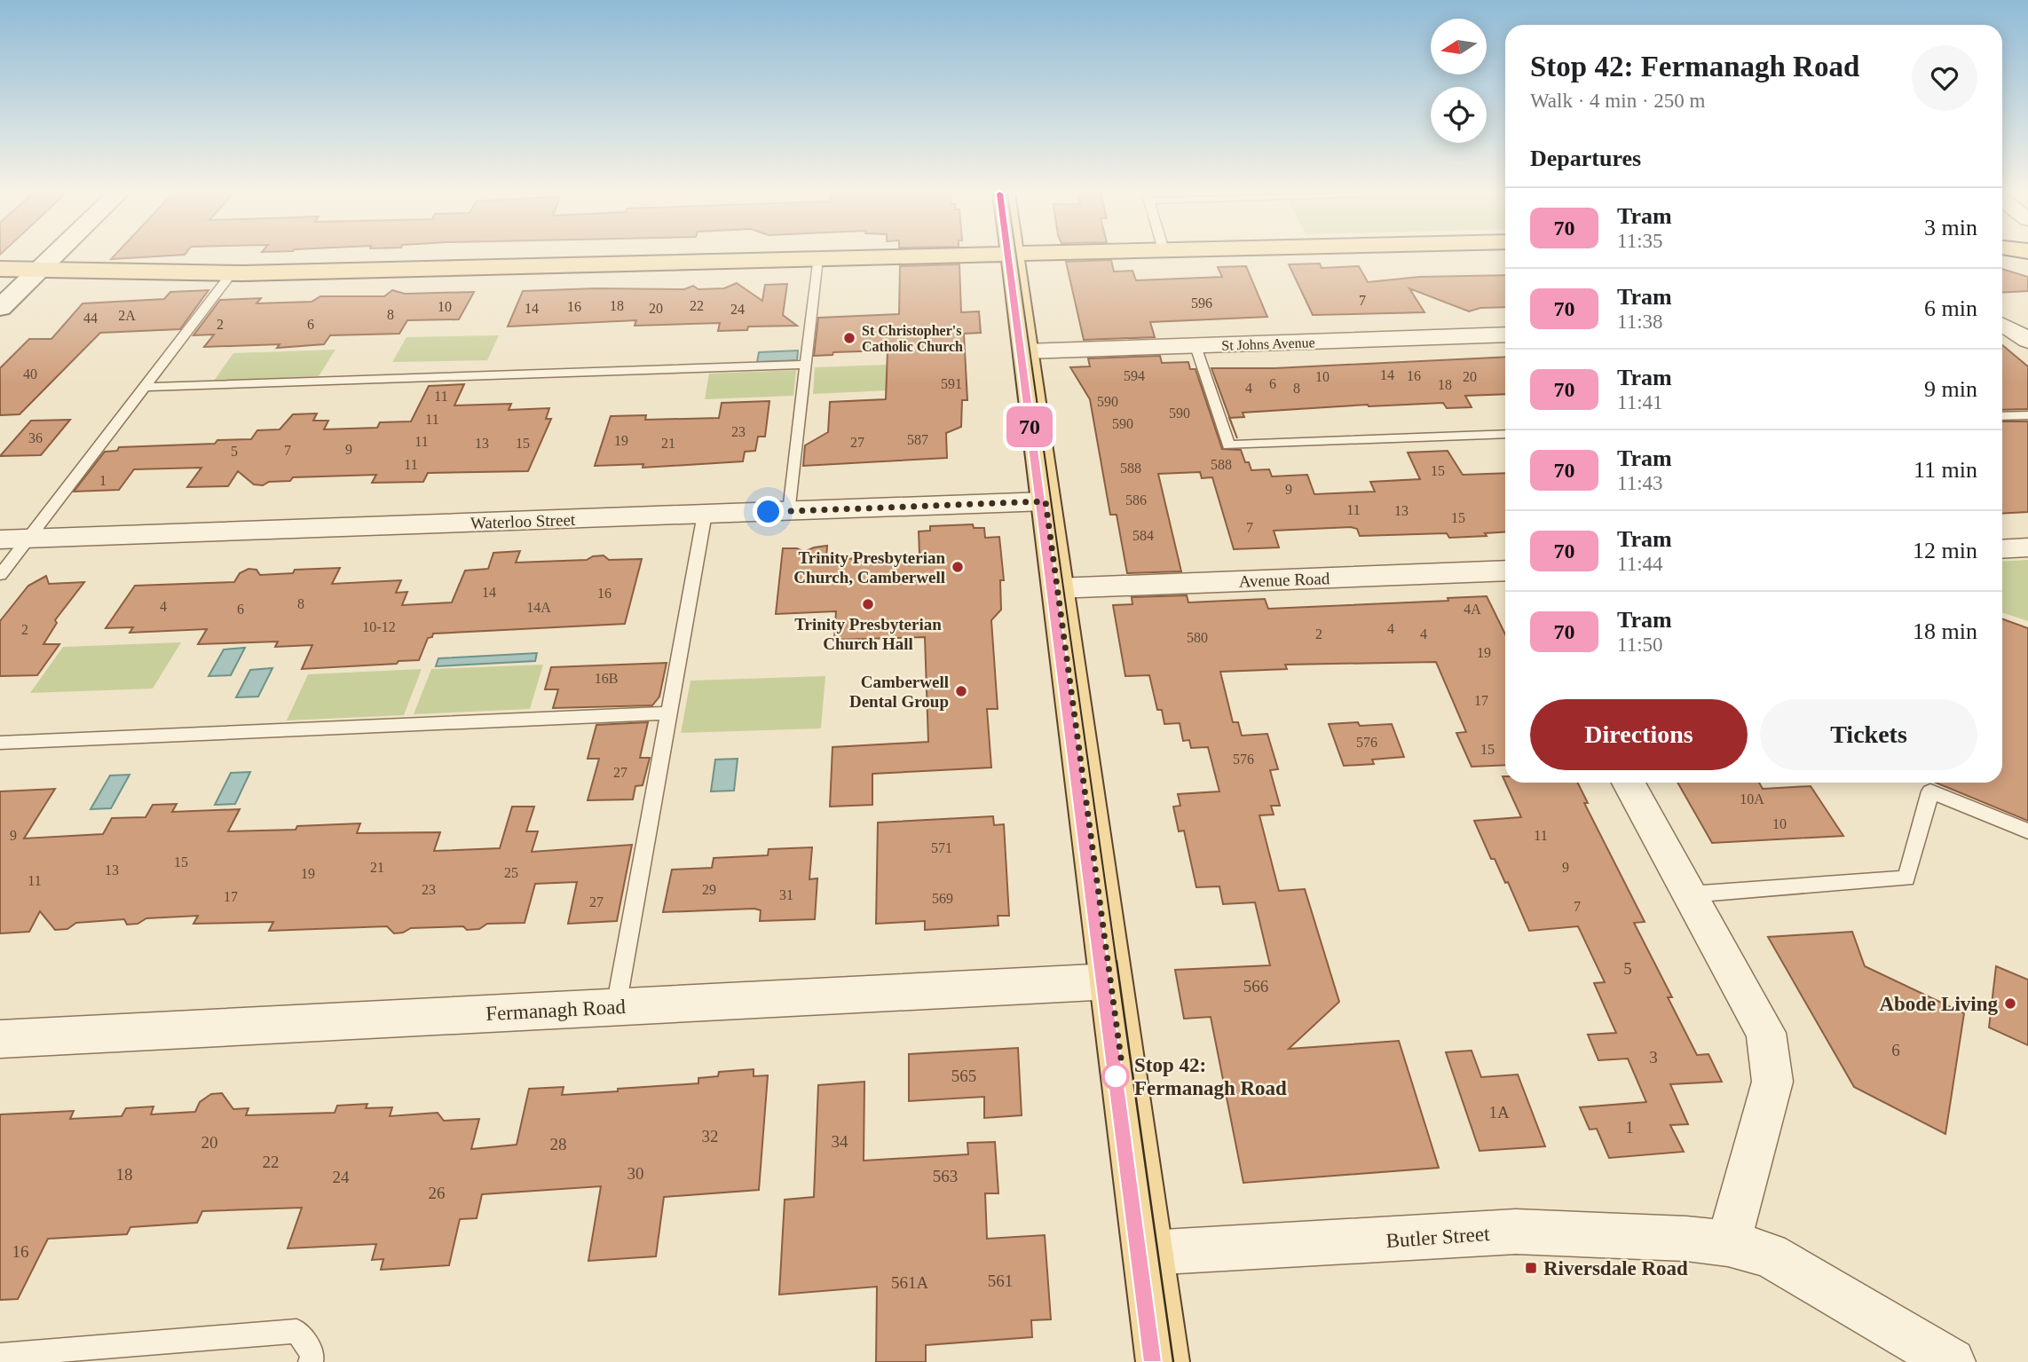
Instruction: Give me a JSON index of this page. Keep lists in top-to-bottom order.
{
  "streets": {
    "street": [
      "St Johns Avenue",
      "Waterloo Street",
      "Avenue Road",
      "Fermanagh Road",
      "Butler Street"
    ]
  },
  "places": {
    "other": [
      "St Christopher's Catholic Church",
      "Trinity Presbyterian Church, Camberwell",
      "Trinity Presbyterian Church Hall",
      "Camberwell Dental Group",
      "Abode Living",
      "Stop 42: Fermanagh Road"
    ],
    "transit": ["Riversdale Road"]
  },
  "lines": ["tram line 70"],
  "house_numbers": [
    "7",
    "596",
    "18",
    "22",
    "10",
    "16",
    "14",
    "20",
    "24",
    "8",
    "2A",
    "44",
    "2",
    "6",
    "40",
    "14",
    "594",
    "16",
    "10",
    "20",
    "591",
    "6",
    "18",
    "4",
    "8",
    "11",
    "590",
    "590",
    "11",
    "590",
    "23",
    "36",
    "587",
    "19",
    "11",
    "27",
    "13",
    "15",
    "21",
    "9",
    "7",
    "5",
    "11",
    "588",
    "588",
    "15",
    "1",
    "9",
    "586",
    "11",
    "13",
    "15",
    "7",
    "584",
    "14",
    "16",
    "8",
    "4",
    "14A",
    "6",
    "4A",
    "10-12",
    "4",
    "2",
    "2",
    "4",
    "580",
    "19",
    "16B",
    "17",
    "576",
    "15",
    "576",
    "27",
    "10A",
    "10",
    "9",
    "11",
    "571",
    "15",
    "21",
    "9",
    "13",
    "25",
    "19",
    "11",
    "23",
    "29",
    "31",
    "17",
    "569",
    "27",
    "7",
    "5",
    "566",
    "6",
    "3",
    "565",
    "1A",
    "1",
    "32",
    "34",
    "20",
    "28",
    "22",
    "30",
    "18",
    "563",
    "24",
    "26",
    "16",
    "561",
    "561A"
  ],
  "north": "left",
  "page": {
    "on_map": "70",
    "heading": [
      ["Stop 42: Fermanagh Road", "Walk · 4 min · 250 m"],
      "Departures"
    ],
    "list": [
      {
        "mark": "70",
        "name": "Tram",
        "note": "11:35",
        "value": "3 min"
      },
      {
        "mark": "70",
        "name": "Tram",
        "note": "11:38",
        "value": "6 min"
      },
      {
        "mark": "70",
        "name": "Tram",
        "note": "11:41",
        "value": "9 min"
      },
      {
        "mark": "70",
        "name": "Tram",
        "note": "11:43",
        "value": "11 min"
      },
      {
        "mark": "70",
        "name": "Tram",
        "note": "11:44",
        "value": "12 min"
      },
      {
        "mark": "70",
        "name": "Tram",
        "note": "11:50",
        "value": "18 min"
      }
    ],
    "buttons": ["Directions", "Tickets"]
  }
}
